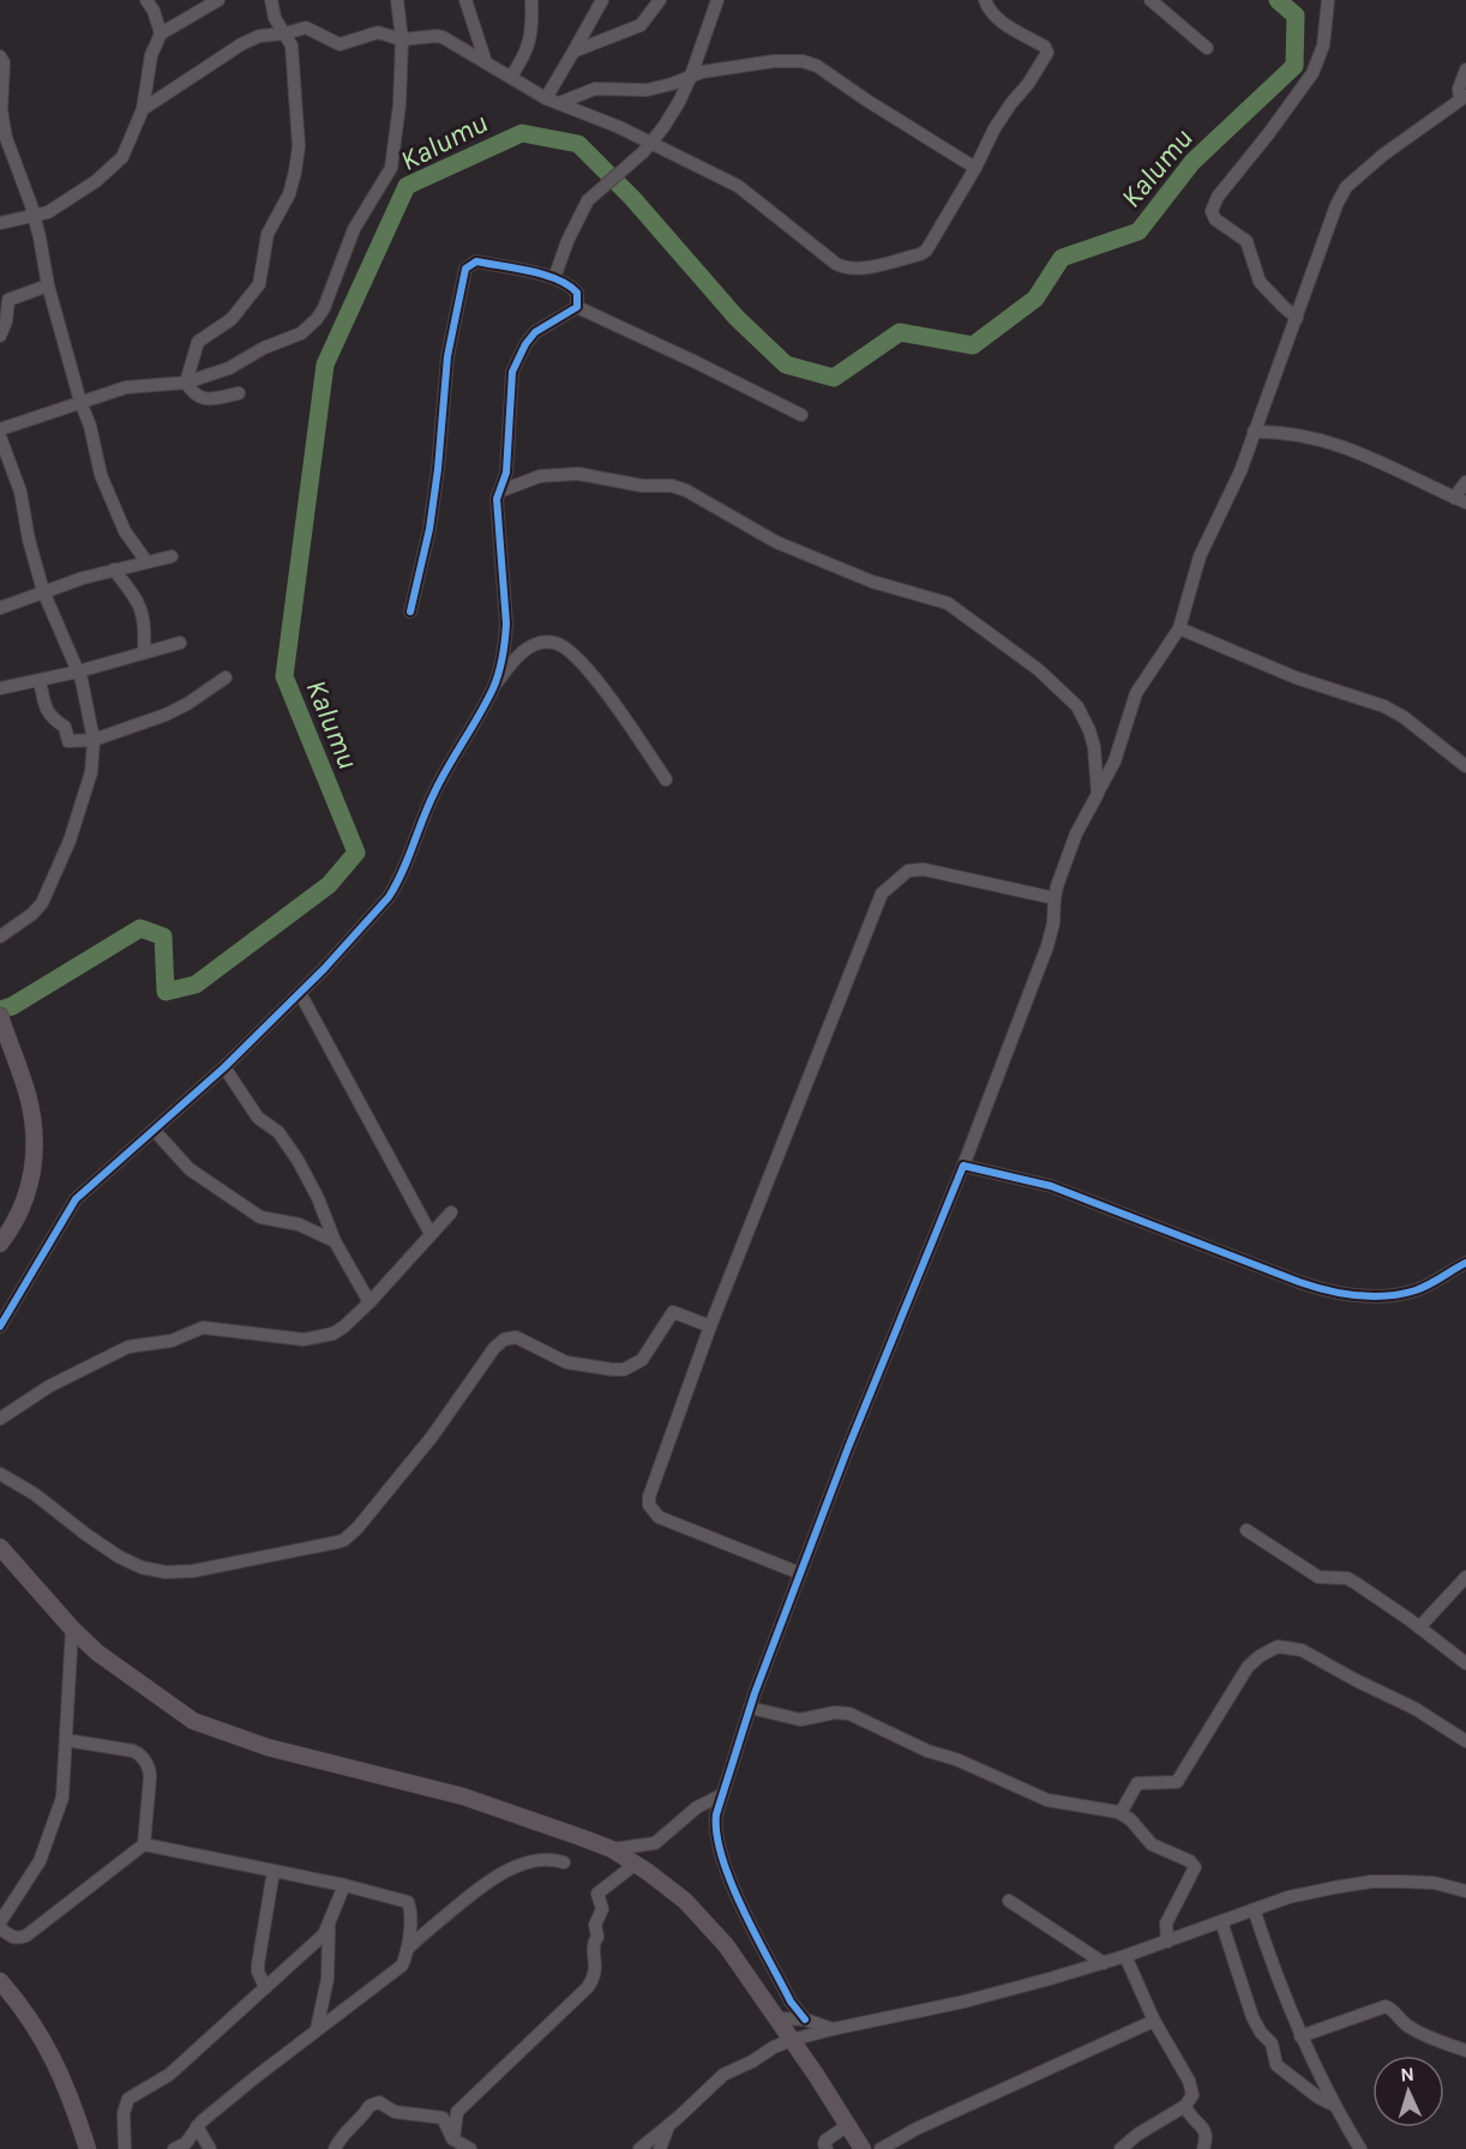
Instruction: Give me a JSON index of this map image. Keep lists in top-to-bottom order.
{
  "water": ["Kalumu"],
  "north": "top"
}
